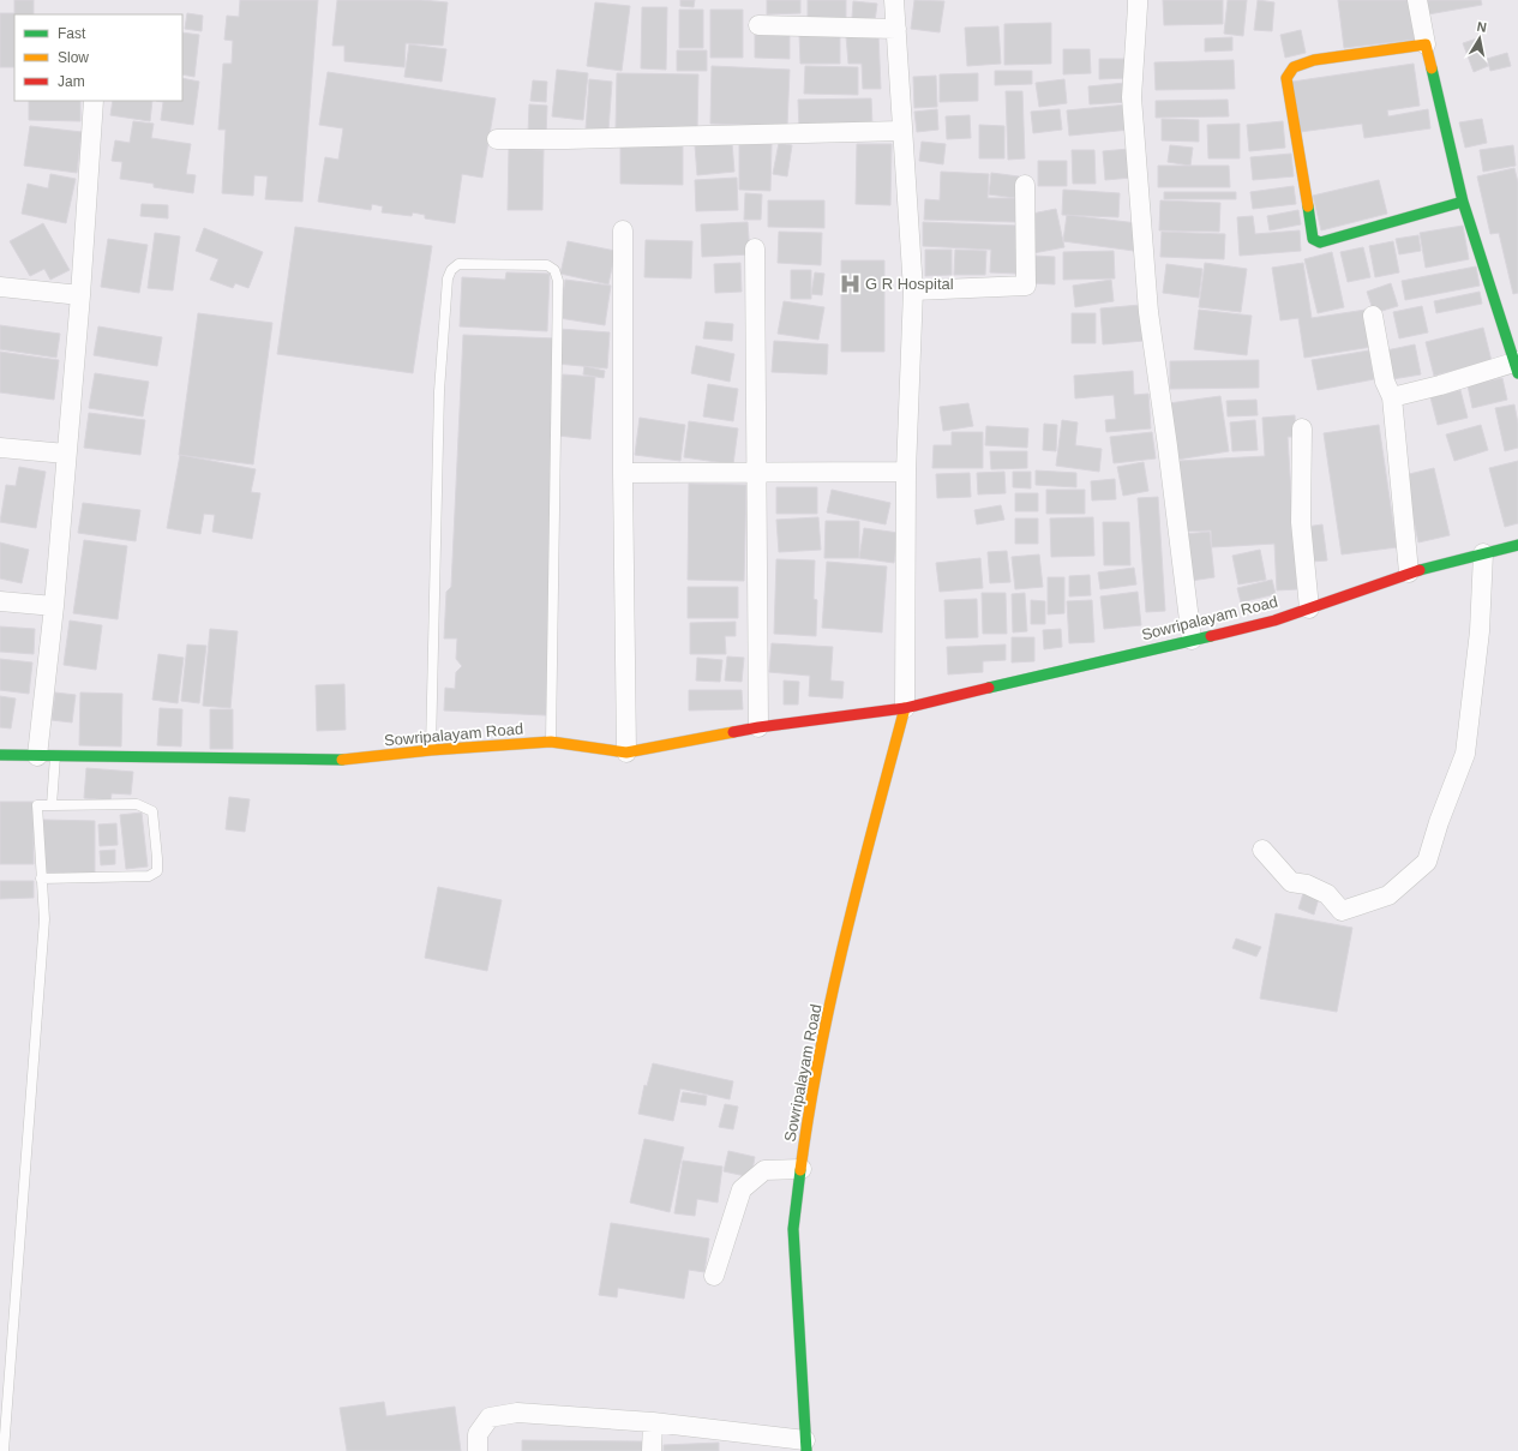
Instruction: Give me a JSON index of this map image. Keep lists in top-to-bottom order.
{
  "streets": {
    "street": ["Sowripalayam Road"]
  },
  "places": {
    "hospital": ["G R Hospital"]
  },
  "legend": ["Fast", "Slow", "Jam"],
  "north": "top"
}
